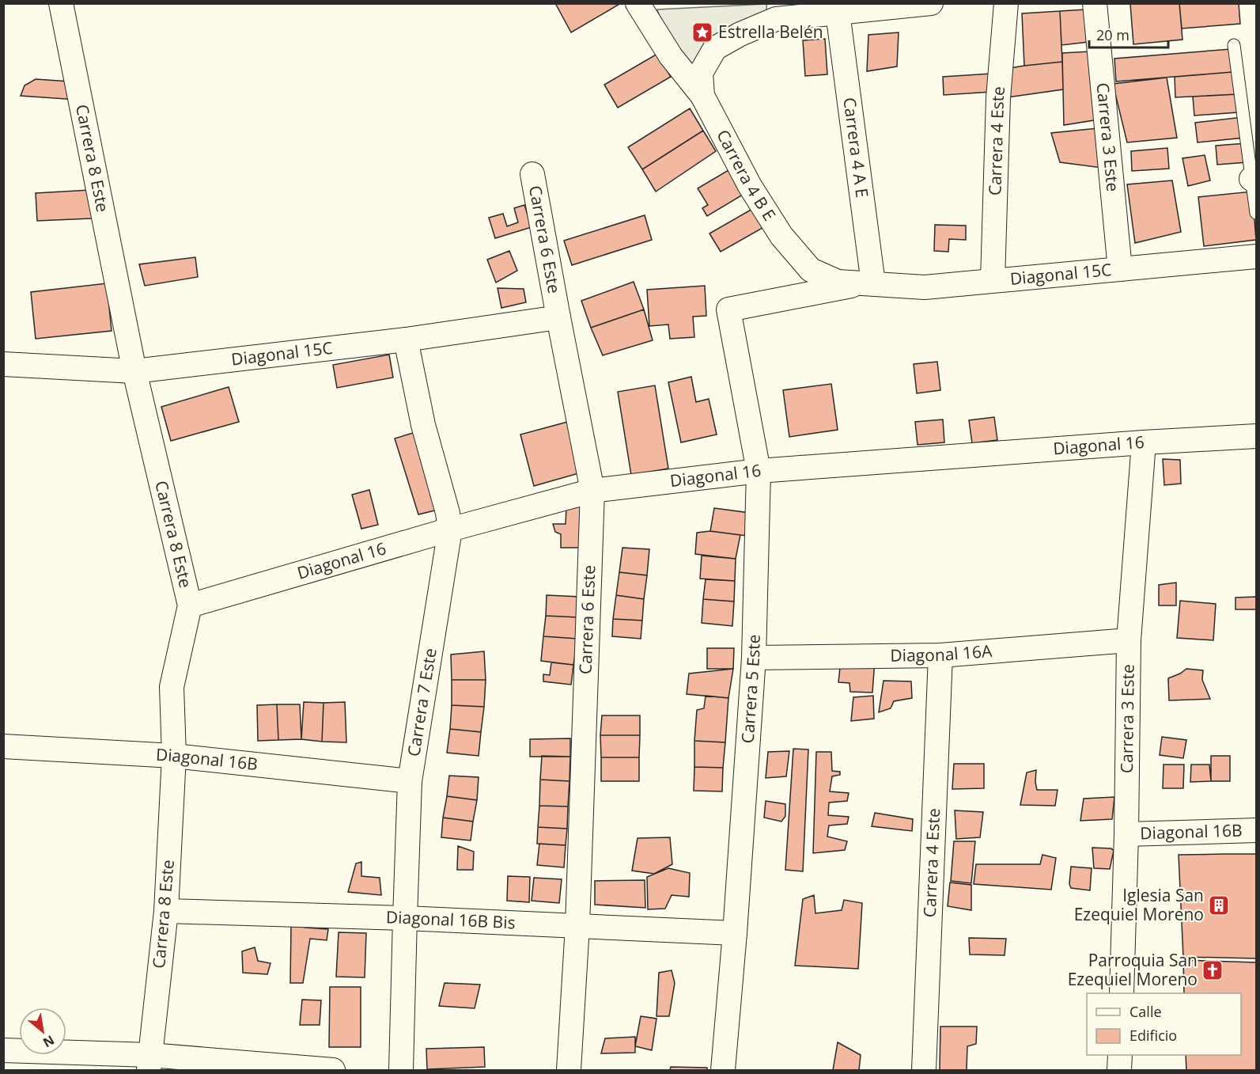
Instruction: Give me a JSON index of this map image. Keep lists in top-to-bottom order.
{
  "streets": {
    "street": [
      "Carrera 3 Este",
      "Carrera 4 Este",
      "Carrera 4 A E",
      "Carrera 8 Este",
      "Carrera 4 B E",
      "Carrera 6 Este",
      "Diagonal 15C",
      "Diagonal 16",
      "Diagonal 16A",
      "Carrera 5 Este",
      "Carrera 7 Este",
      "Diagonal 16B",
      "Diagonal 16B Bis"
    ]
  },
  "crossings": [
    ["Carrera 3 Este", "Diagonal 15C"],
    ["Carrera 3 Este", "Diagonal 16"],
    ["Carrera 3 Este", "Diagonal 16A"],
    ["Carrera 3 Este", "Diagonal 16B"],
    ["Carrera 4 Este", "Diagonal 15C"],
    ["Carrera 4 Este", "Diagonal 16A"],
    ["Carrera 4 A E", "Carrera 4 B E"],
    ["Carrera 4 A E", "Diagonal 15C"],
    ["Carrera 8 Este", "Diagonal 15C"],
    ["Carrera 8 Este", "Diagonal 16"],
    ["Carrera 8 Este", "Diagonal 16B"],
    ["Carrera 8 Este", "Diagonal 16B Bis"],
    ["Carrera 4 B E", "Diagonal 15C"],
    ["Carrera 6 Este", "Diagonal 15C"],
    ["Carrera 6 Este", "Diagonal 16"],
    ["Carrera 6 Este", "Diagonal 16B Bis"],
    ["Diagonal 15C", "Carrera 5 Este"],
    ["Diagonal 15C", "Carrera 7 Este"],
    ["Diagonal 16", "Carrera 5 Este"],
    ["Diagonal 16", "Carrera 7 Este"],
    ["Diagonal 16A", "Carrera 5 Este"],
    ["Carrera 5 Este", "Diagonal 16B Bis"],
    ["Carrera 7 Este", "Diagonal 16B"],
    ["Carrera 7 Este", "Diagonal 16B Bis"]
  ],
  "places": {
    "place": ["Estrella Belén"],
    "building": ["Iglesia San Ezequiel Moreno"],
    "church": ["Parroquia San Ezequiel Moreno"]
  },
  "legend": ["Calle", "Edificio"],
  "scale_bar": "20 m",
  "north": "bottom right"
}
